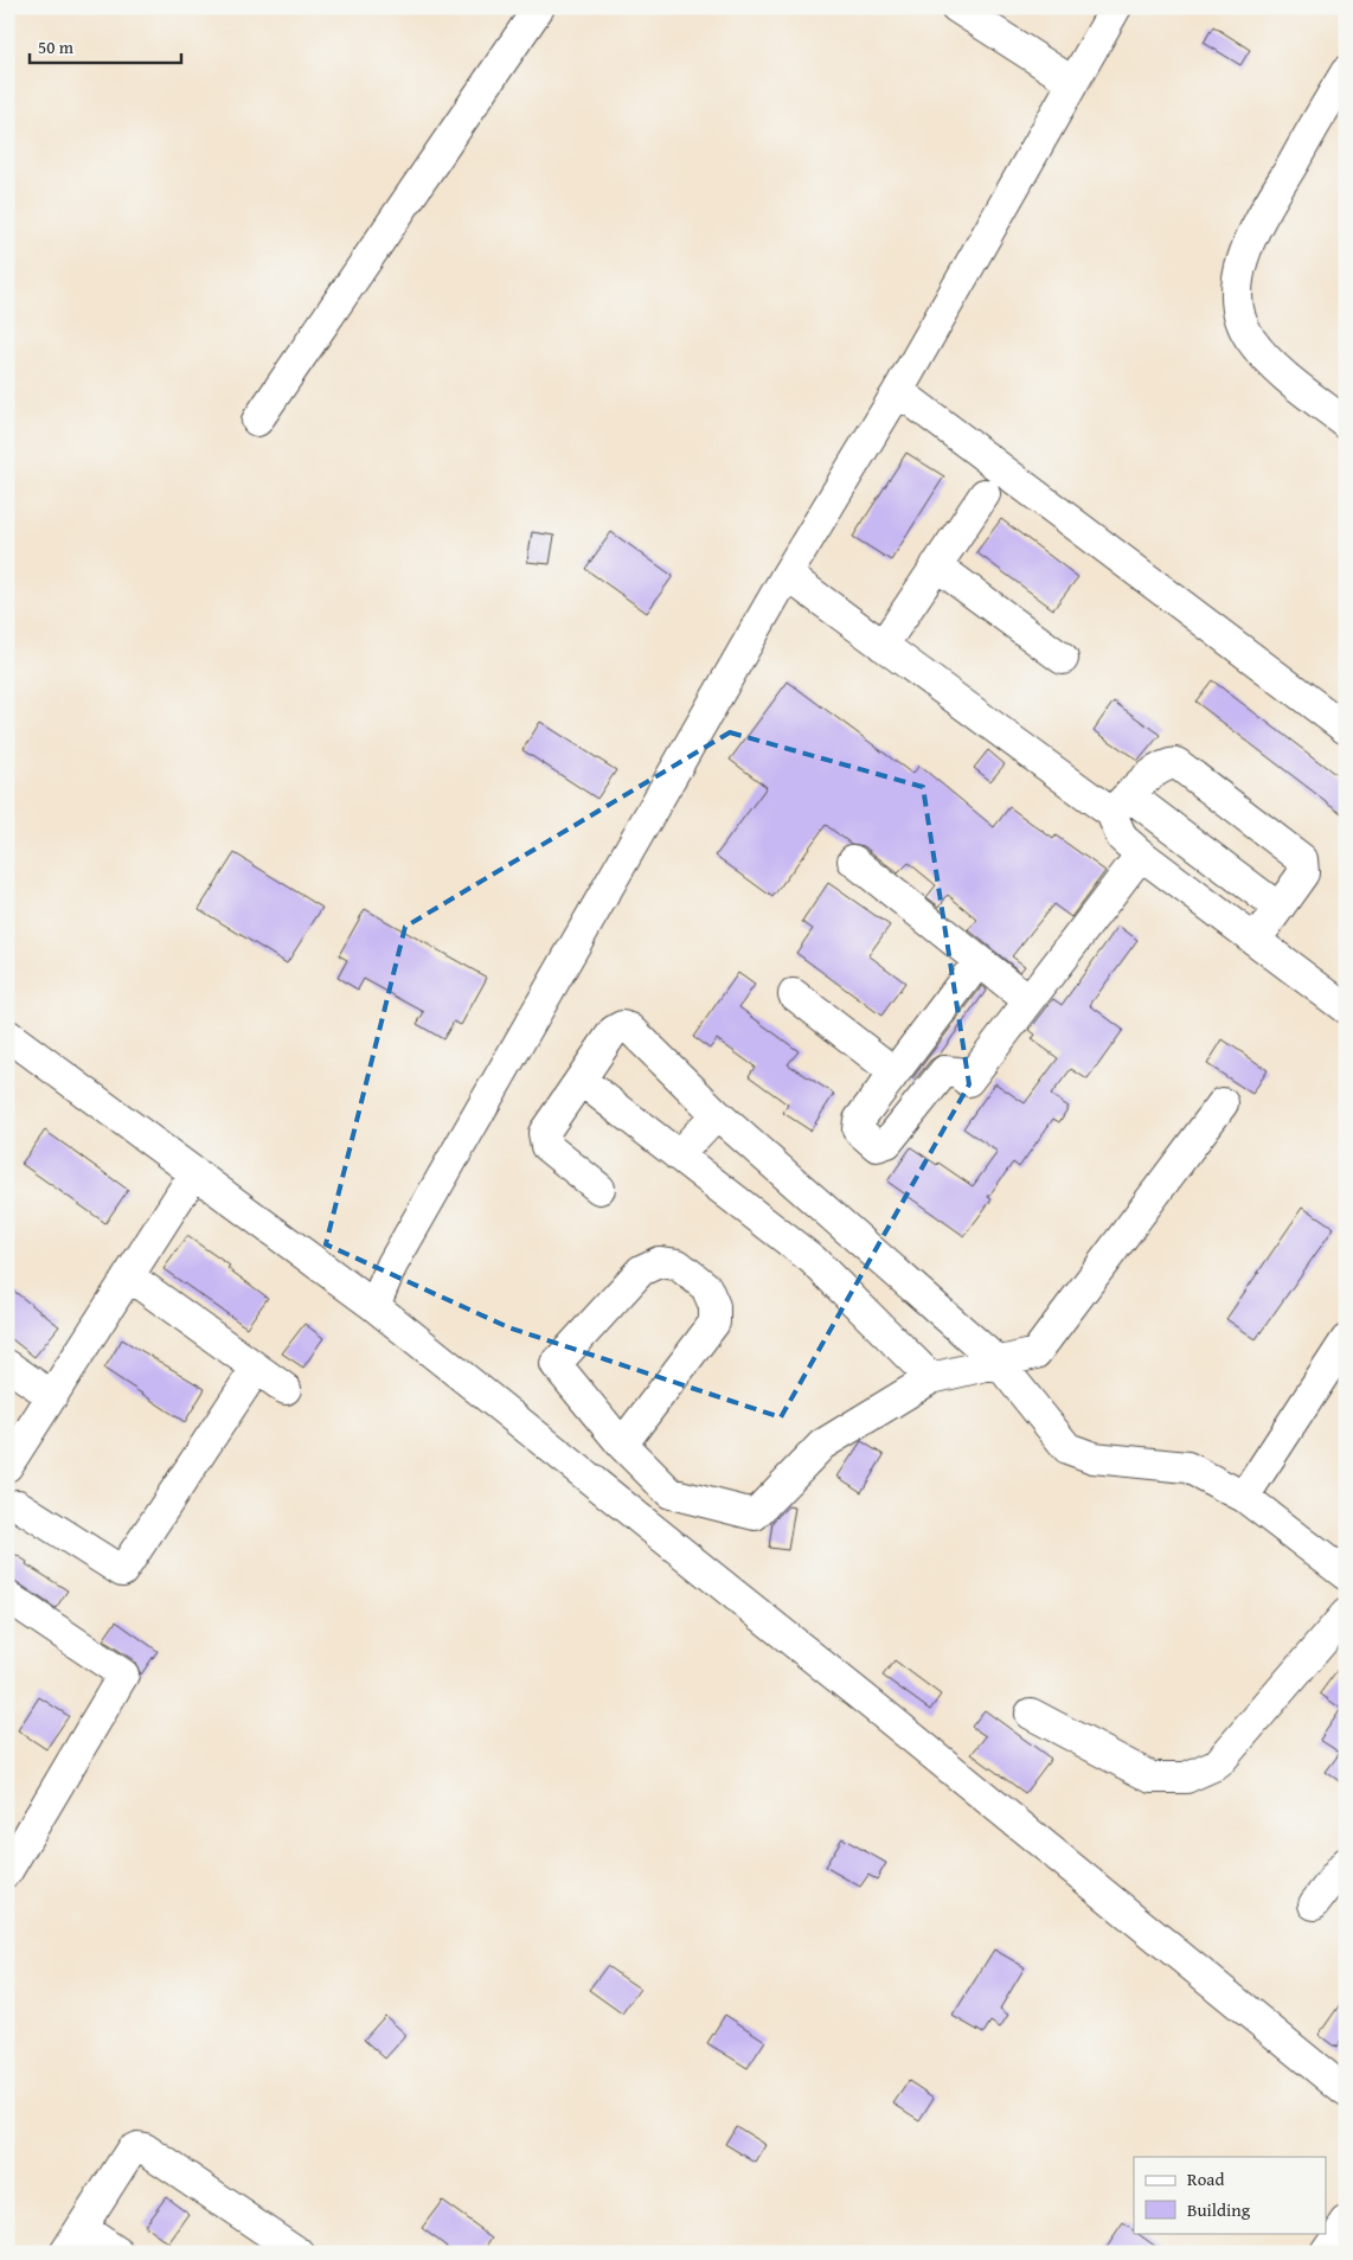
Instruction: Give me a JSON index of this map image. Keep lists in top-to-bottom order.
{
  "legend": ["Road", "Building"],
  "scale_bar": "50 m"
}
